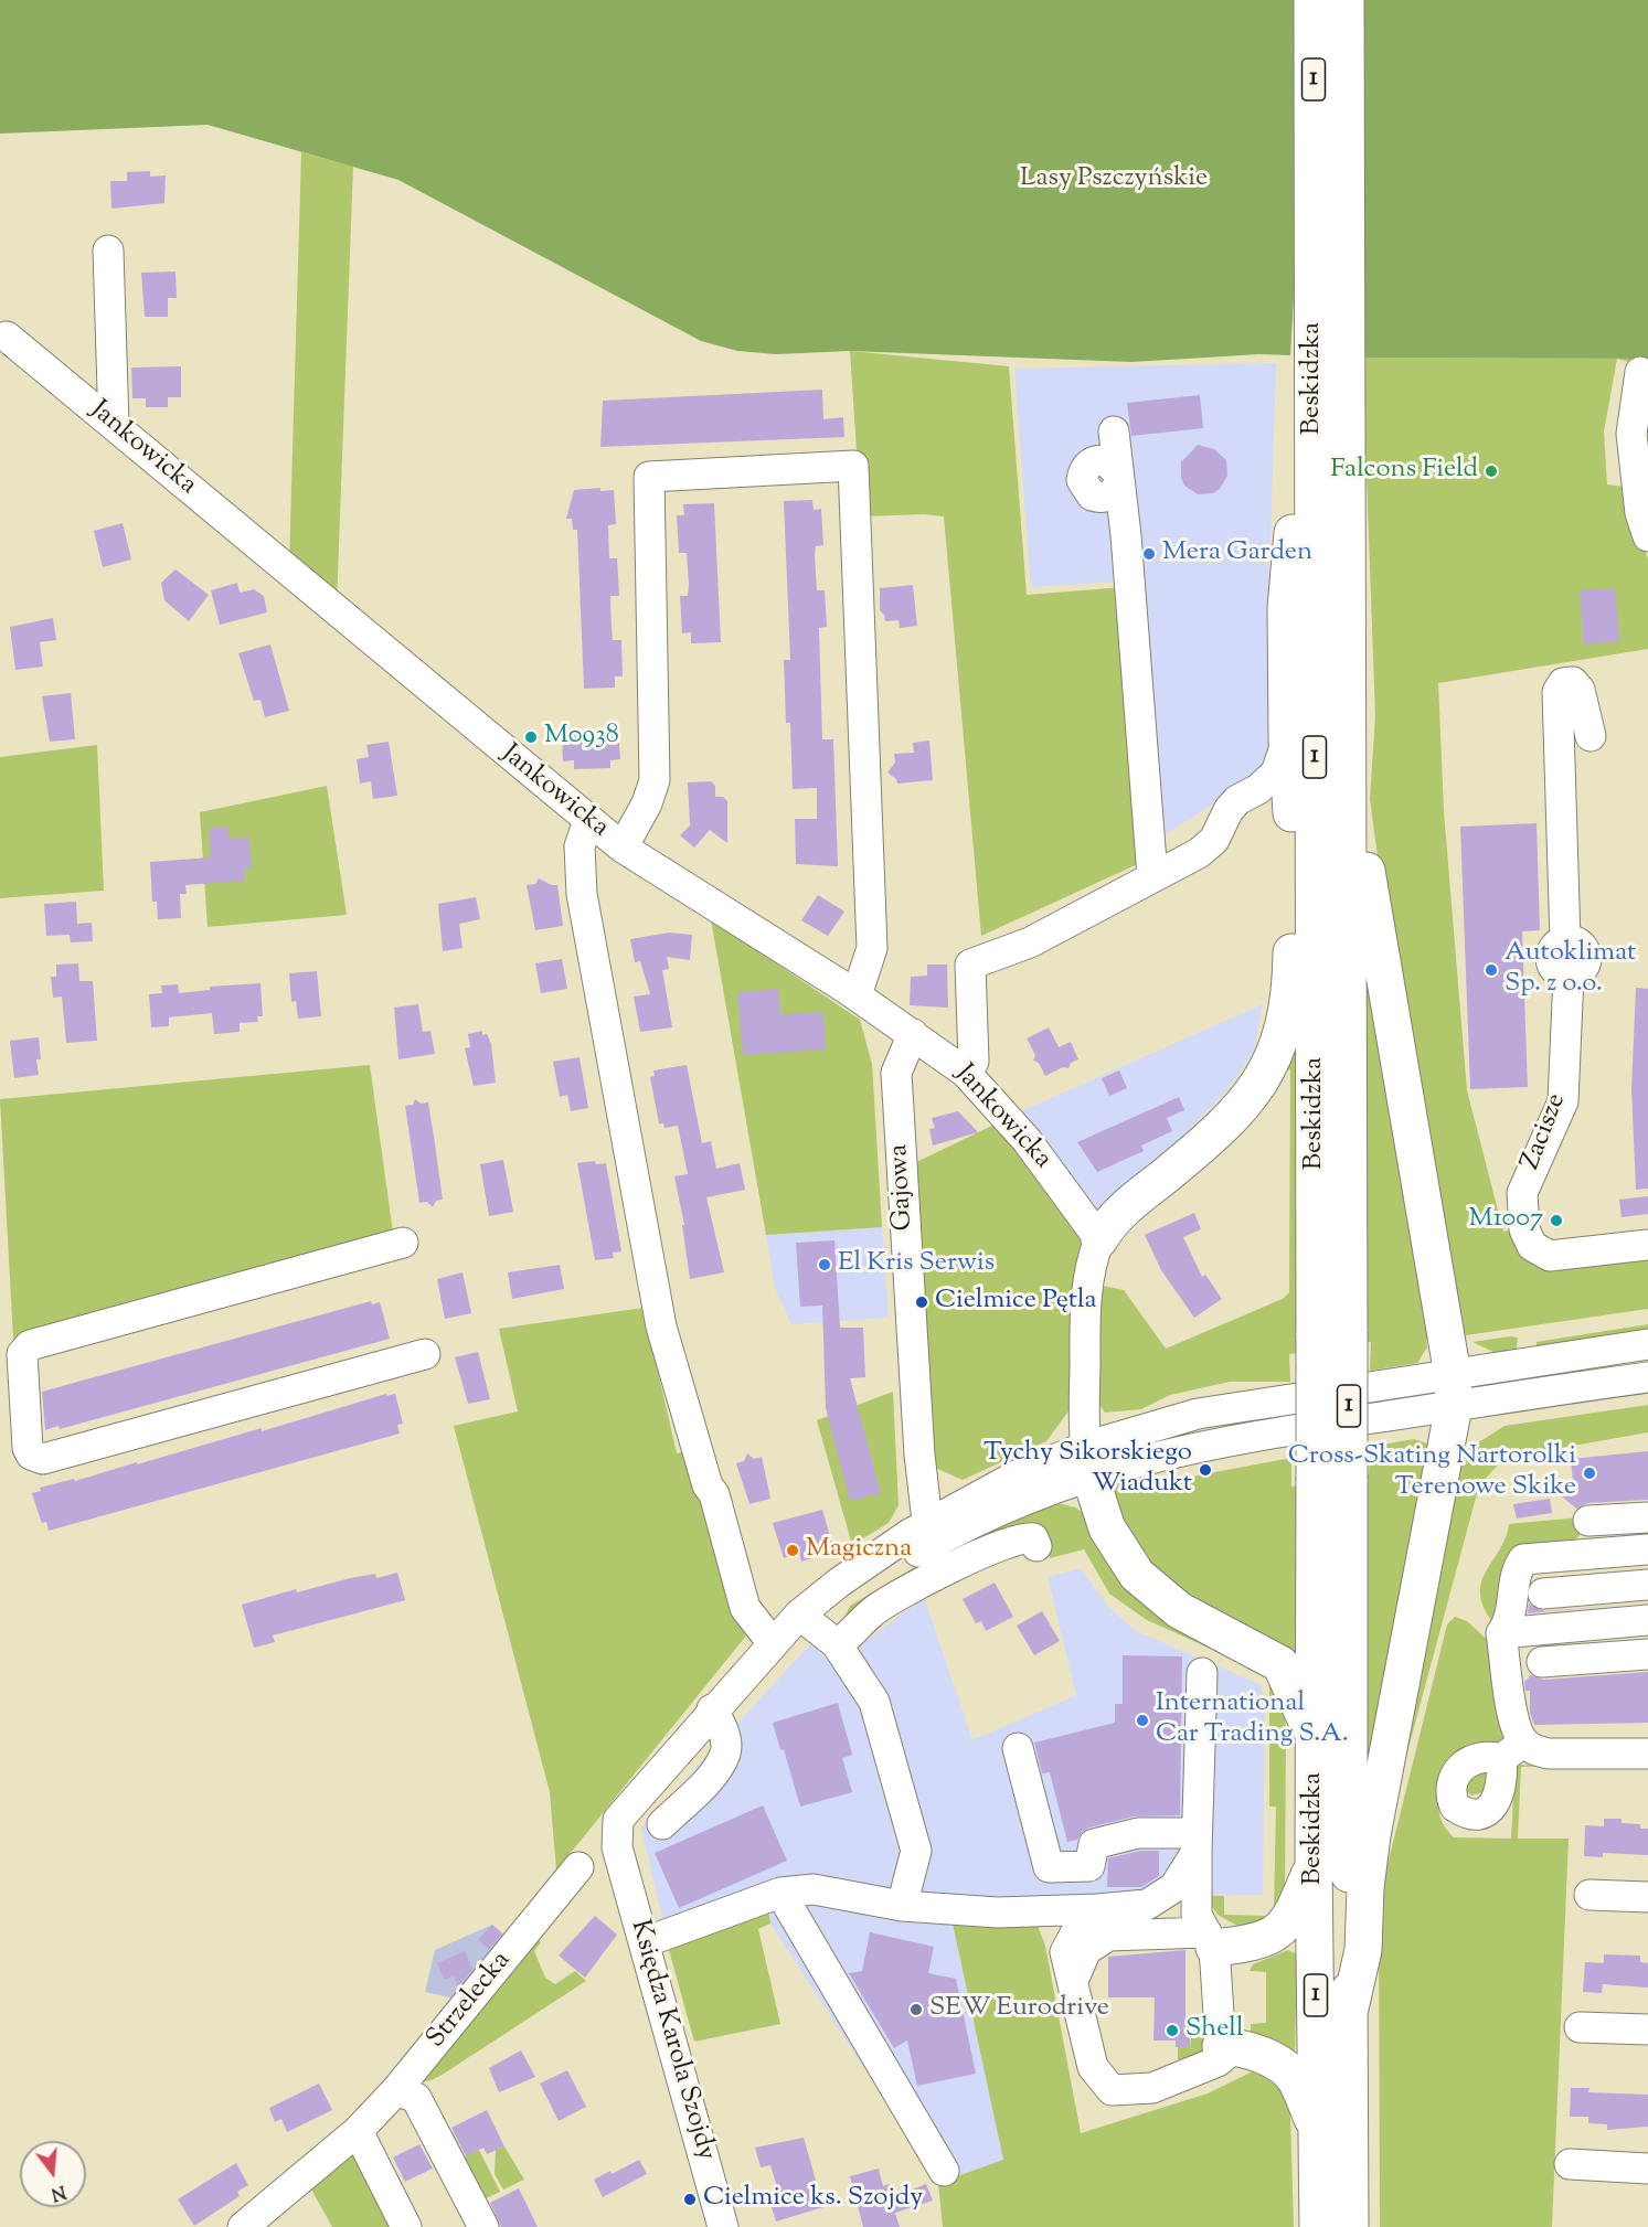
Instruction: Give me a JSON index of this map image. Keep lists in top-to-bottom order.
{
  "streets": {
    "main road": ["1", "Beskidzka"],
    "street": [
      "Jankowicka",
      "Zacisze",
      "Gajowa",
      "Strzelecka",
      "Księdza Karola Szojdy"
    ]
  },
  "crossings": [
    ["Jankowicka", "Gajowa"]
  ],
  "parks": ["Lasy Pszczyńskie"],
  "places": [
    "Falcons Field",
    "Mera Garden",
    "M0938",
    "Autoklimat Sp. z o.o.",
    "M1007",
    "El Kris Serwis",
    "Cielmice Pętla",
    "Tychy Sikorskiego Wiadukt",
    "Cross-Skating Nartorolki Terenowe Skike",
    "Magiczna",
    "International Car Trading S.A.",
    "SEW Eurodrive",
    "Shell",
    "Cielmice ks. Szojdy"
  ],
  "north": "bottom"
}
